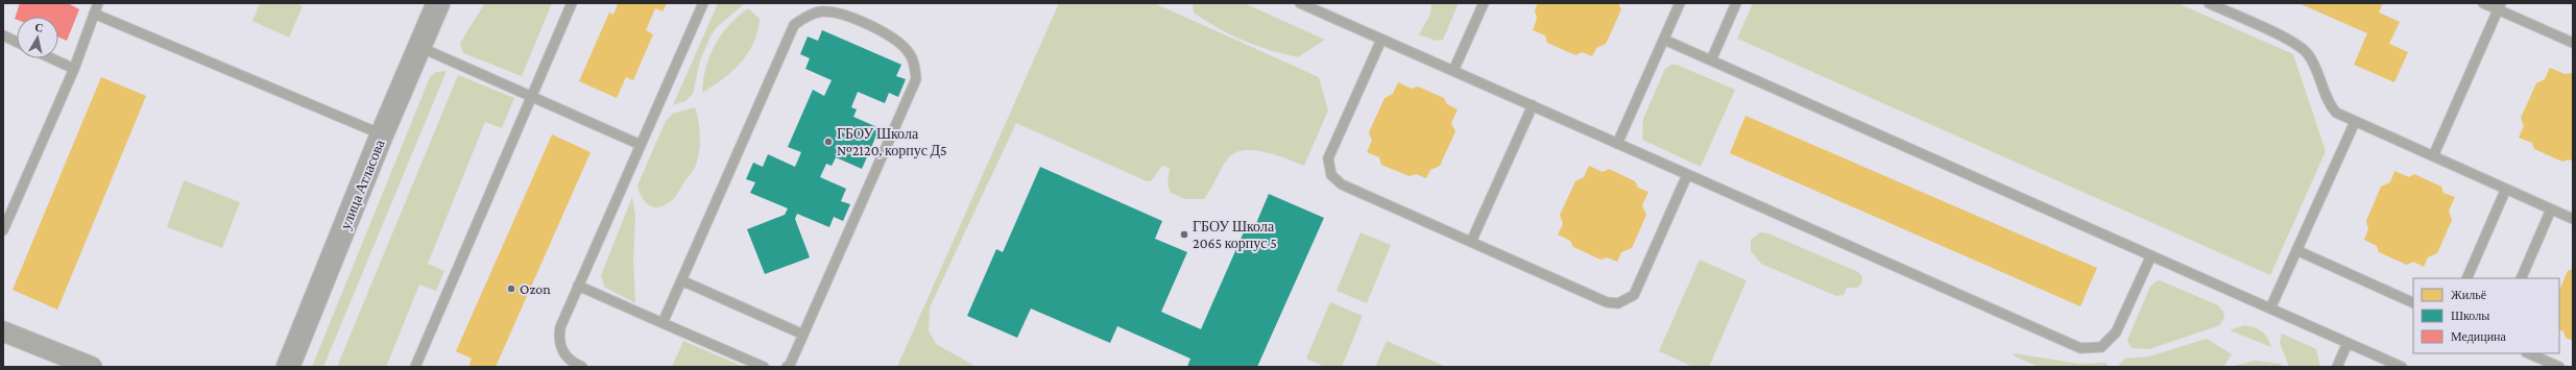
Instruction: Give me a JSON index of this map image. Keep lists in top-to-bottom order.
{
  "streets": {
    "main road": ["улица Атласова"]
  },
  "places": ["ГБОУ Школа №2120, корпус Д5", "ГБОУ Школа 2065 корпус 5", "Ozon"],
  "legend": ["Жильё", "Школы", "Медицина"],
  "north": "top"
}
